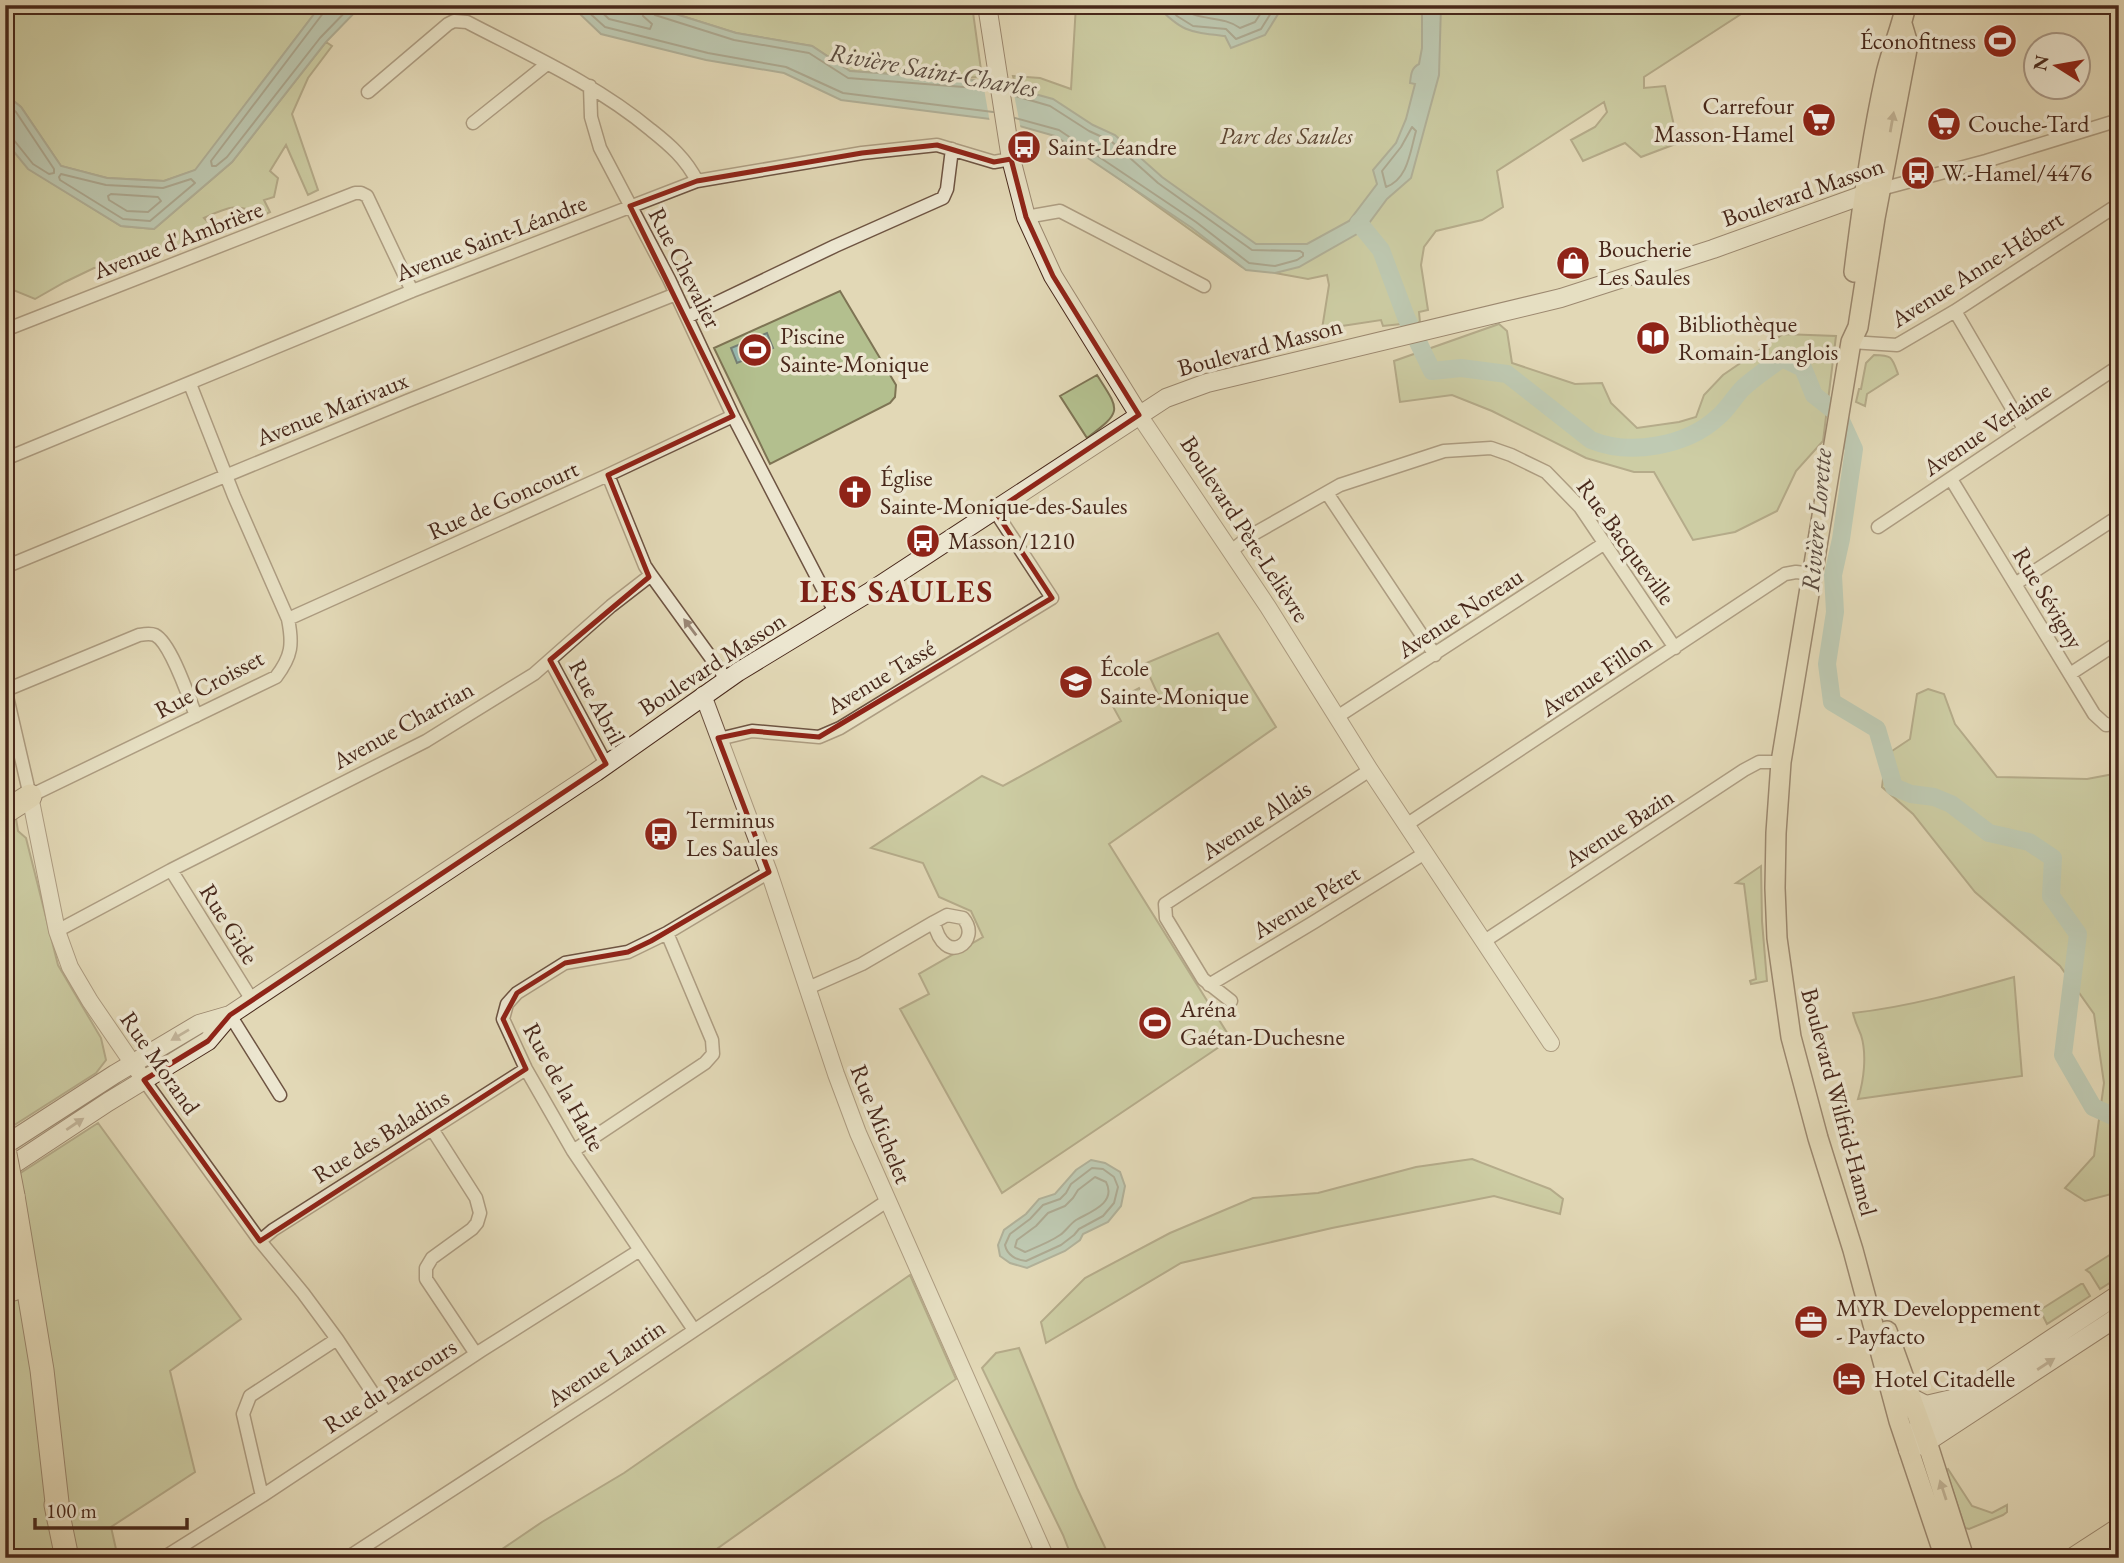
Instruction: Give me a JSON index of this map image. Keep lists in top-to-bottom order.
{
  "streets": {
    "main road": ["Boulevard Masson", "Boulevard Père-Lelièvre", "Boulevard Wilfrid-Hamel"],
    "street": [
      "Avenue Saint-Léandre",
      "Avenue d'Ambrière",
      "Rue Chevalier",
      "Avenue Anne-Hébert",
      "Avenue Marivaux",
      "Avenue Verlaine",
      "Rue de Goncourt",
      "Rue Bacqueville",
      "Rue Sévigny",
      "Avenue Noreau",
      "Avenue Fillon",
      "Avenue Tassé",
      "Rue Croisset",
      "Rue Abril",
      "Avenue Chatrian",
      "Avenue Allais",
      "Avenue Bazin",
      "Avenue Péret",
      "Rue Gide",
      "Rue Morand",
      "Rue de la Halte",
      "Rue Michelet",
      "Rue des Baladins",
      "Avenue Laurin",
      "Rue du Parcours"
    ]
  },
  "crossings": [
    ["Boulevard Masson", "Rue Chevalier"],
    ["Boulevard Masson", "Boulevard Père-Lelièvre"],
    ["Boulevard Masson", "Avenue Tassé"],
    ["Boulevard Masson", "Rue Abril"],
    ["Boulevard Masson", "Rue Gide"],
    ["Boulevard Masson", "Rue Morand"],
    ["Boulevard Masson", "Boulevard Wilfrid-Hamel"],
    ["Boulevard Masson", "Rue Michelet"],
    ["Avenue Saint-Léandre", "Avenue d'Ambrière"],
    ["Avenue Saint-Léandre", "Rue Chevalier"],
    ["Avenue Saint-Léandre", "Boulevard Père-Lelièvre"],
    ["Avenue Saint-Léandre", "Rue Croisset"],
    ["Rue Chevalier", "Avenue Marivaux"],
    ["Rue Chevalier", "Rue de Goncourt"],
    ["Avenue Anne-Hébert", "Boulevard Wilfrid-Hamel"],
    ["Avenue Marivaux", "Rue Croisset"],
    ["Avenue Verlaine", "Rue Sévigny"],
    ["Rue de Goncourt", "Rue Croisset"],
    ["Boulevard Père-Lelièvre", "Rue Bacqueville"],
    ["Boulevard Père-Lelièvre", "Avenue Noreau"],
    ["Boulevard Père-Lelièvre", "Avenue Fillon"],
    ["Boulevard Père-Lelièvre", "Avenue Allais"],
    ["Boulevard Père-Lelièvre", "Avenue Bazin"],
    ["Boulevard Père-Lelièvre", "Avenue Péret"],
    ["Rue Bacqueville", "Avenue Noreau"],
    ["Rue Bacqueville", "Avenue Fillon"],
    ["Avenue Fillon", "Boulevard Wilfrid-Hamel"],
    ["Avenue Tassé", "Rue Michelet"],
    ["Rue Croisset", "Rue Morand"],
    ["Rue Abril", "Avenue Chatrian"],
    ["Avenue Chatrian", "Rue Gide"],
    ["Avenue Chatrian", "Rue Morand"],
    ["Avenue Allais", "Avenue Péret"],
    ["Avenue Bazin", "Boulevard Wilfrid-Hamel"],
    ["Rue Morand", "Rue des Baladins"],
    ["Rue Morand", "Rue du Parcours"],
    ["Rue de la Halte", "Rue Michelet"],
    ["Rue de la Halte", "Rue des Baladins"],
    ["Rue de la Halte", "Avenue Laurin"],
    ["Rue de la Halte", "Rue du Parcours"],
    ["Rue Michelet", "Avenue Laurin"]
  ],
  "districts": ["LES SAULES"],
  "water": ["Rivière Saint-Charles", "Rivière Lorette"],
  "parks": ["Parc des Saules"],
  "places": {
    "sports": ["Éconofitness", "Piscine Sainte-Monique", "Aréna Gaétan-Duchesne"],
    "supermarket": ["Carrefour Masson-Hamel", "Couche-Tard"],
    "bus stop": [
      "Saint-Léandre",
      "W.-Hamel/4476",
      "Masson/1210",
      "Terminus Les Saules"
    ],
    "shop": ["Boucherie Les Saules"],
    "library": ["Bibliothèque Romain-Langlois"],
    "church": ["Église Sainte-Monique-des-Saules"],
    "school or university": ["École Sainte-Monique"],
    "office": ["MYR Developpement - Payfacto"],
    "hotel": ["Hotel Citadelle"]
  },
  "scale_bar": "100 m",
  "north": "left"
}
